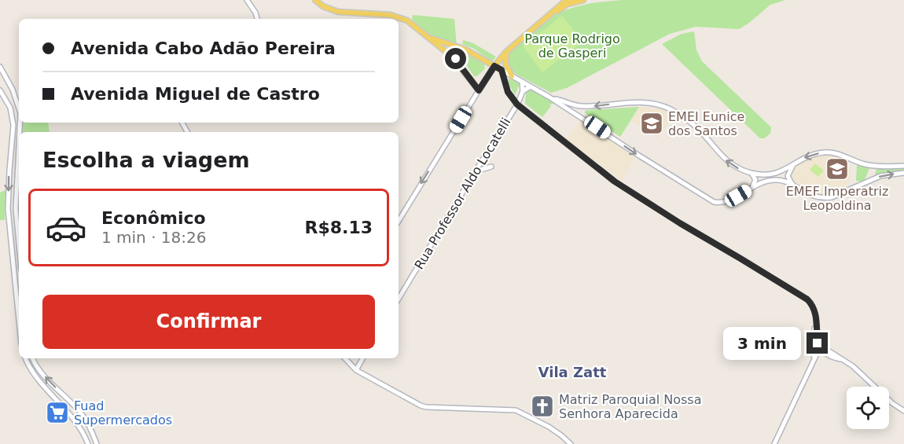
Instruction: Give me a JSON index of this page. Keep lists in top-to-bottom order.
{
  "streets": {
    "main road": ["Rua Professor Aldo Locatelli"]
  },
  "districts": ["Vila Zatt"],
  "parks": ["Parque Rodrigo de Gasperi"],
  "places": {
    "school or university": ["EMEI Eunice dos Santos", "EMEF Imperatriz Leopoldina"],
    "church": ["Matriz Paroquial Nossa Senhora Aparecida"],
    "supermarket": ["Fuad Supermercados"]
  },
  "page": {
    "banner": ["Avenida Cabo Adão Pereira", "Avenida Miguel de Castro"],
    "heading": "Escolha a viagem",
    "list": [
      {
        "name": "Econômico",
        "note": "1 min · 18:26",
        "value": "R$8.13"
      }
    ],
    "buttons": "Confirmar",
    "bubble": "3 min"
  }
}
